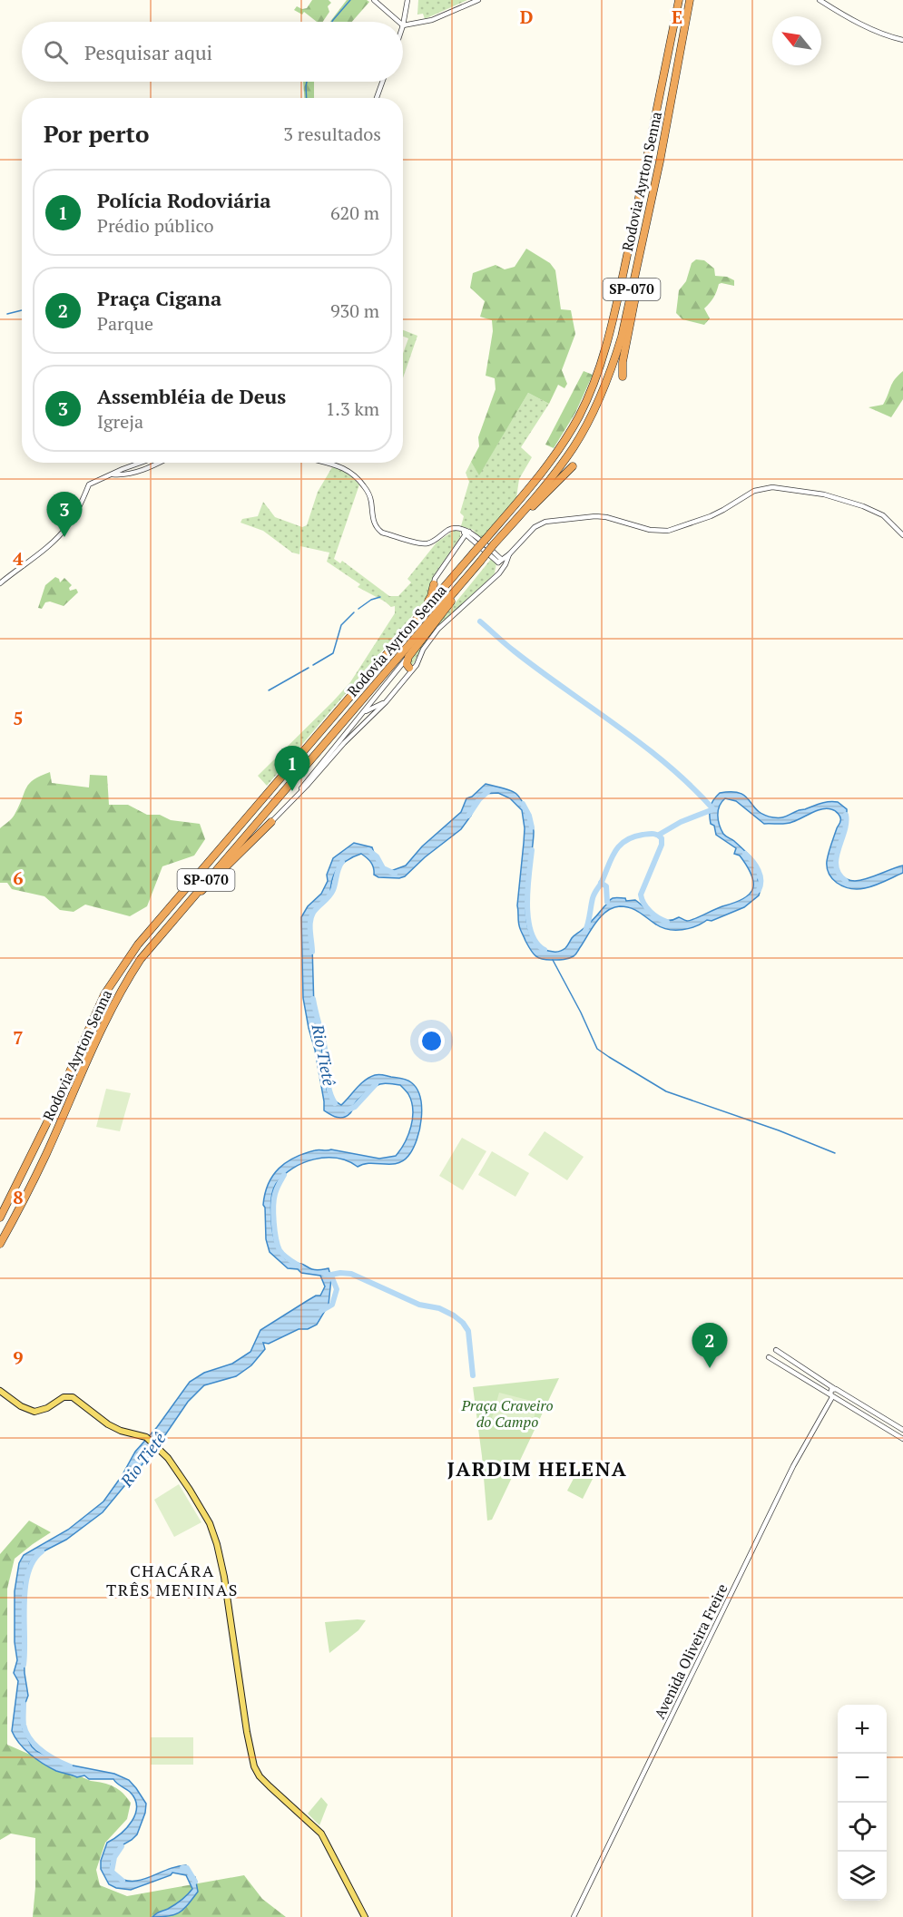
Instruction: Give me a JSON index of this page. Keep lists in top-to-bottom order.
{
  "streets": {
    "highway": ["Rodovia Ayrton Senna", "SP-070"],
    "street": ["Avenida Oliveira Freire"]
  },
  "districts": ["JARDIM HELENA", "CHACÁRA TRÊS MENINAS"],
  "water": ["Rio Tietê"],
  "parks": ["Praça Craveiro do Campo"],
  "north": "top left",
  "page": {
    "search": "Pesquisar aqui",
    "heading": ["Por perto", "3 resultados"],
    "list": [
      {
        "mark": "1",
        "name": "Polícia Rodoviária",
        "note": "Prédio público",
        "value": "620 m"
      },
      {
        "mark": "2",
        "name": "Praça Cigana",
        "note": "Parque",
        "value": "930 m"
      },
      {
        "mark": "3",
        "name": "Assembléia de Deus",
        "note": "Igreja",
        "value": "1.3 km"
      }
    ],
    "pins": ["3", "1", "2"],
    "map_buttons": ["+", "−"]
  },
  "grid": {
    "columns": ["D", "E"],
    "rows": [
      "4",
      "5",
      "6",
      "7",
      "8",
      "9"
    ]
  }
}
